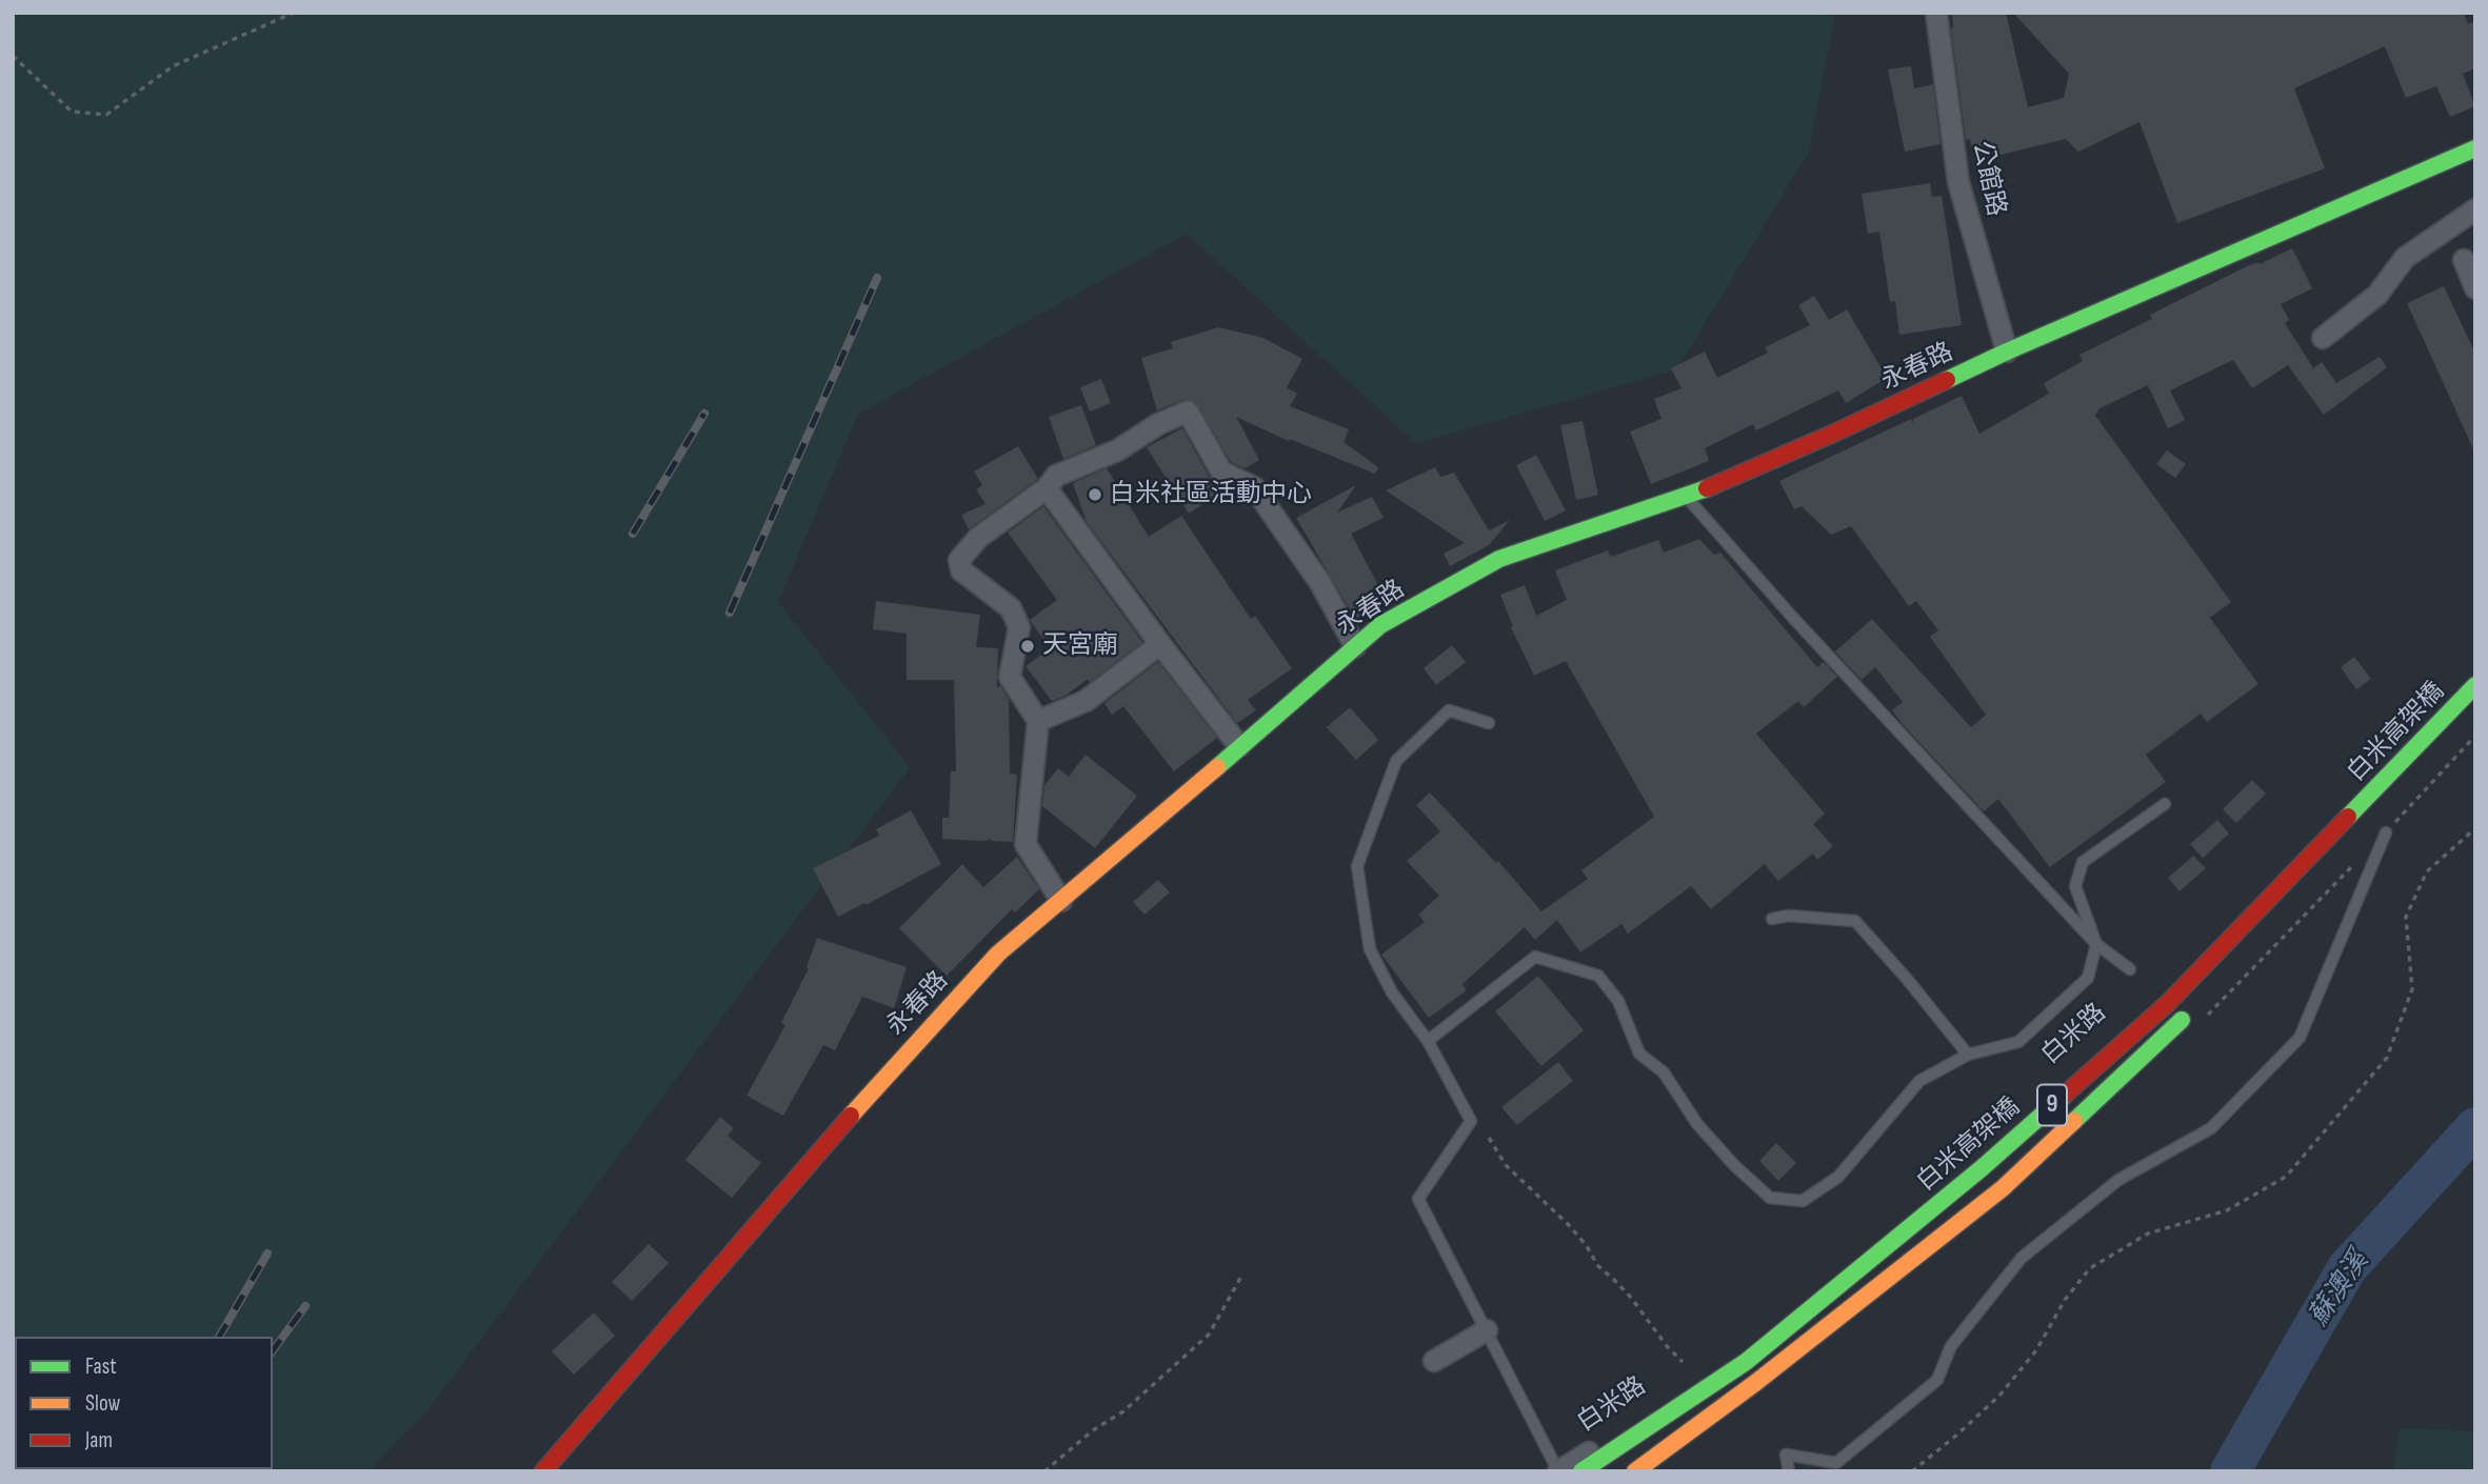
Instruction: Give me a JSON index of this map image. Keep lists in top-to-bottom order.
{
  "streets": {
    "street": [
      "公館路",
      "永春路",
      "白米高架橋",
      "白米路",
      "9"
    ]
  },
  "crossings": [
    ["公館路", "永春路"]
  ],
  "water": ["蘇澳溪"],
  "places": ["白米社區活動中心", "天宮廟"],
  "legend": ["Fast", "Slow", "Jam"]
}
